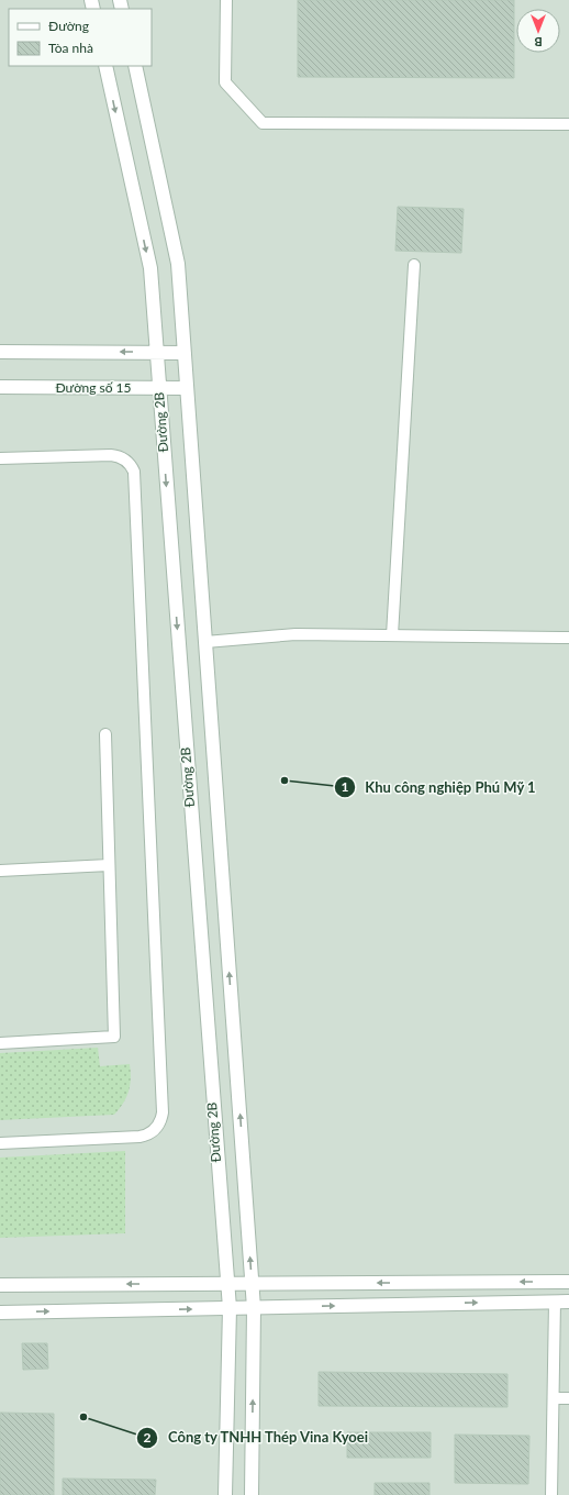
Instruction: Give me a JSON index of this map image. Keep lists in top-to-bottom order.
{
  "streets": {
    "street": ["Đường số 15", "Đường 2B"]
  },
  "crossings": [
    ["Đường số 15", "Đường 2B"]
  ],
  "places": ["Khu công nghiệp Phú Mỹ 1", "Công ty TNHH Thép Vina Kyoei"],
  "legend": ["Đường", "Tòa nhà"],
  "north": "bottom"
}
